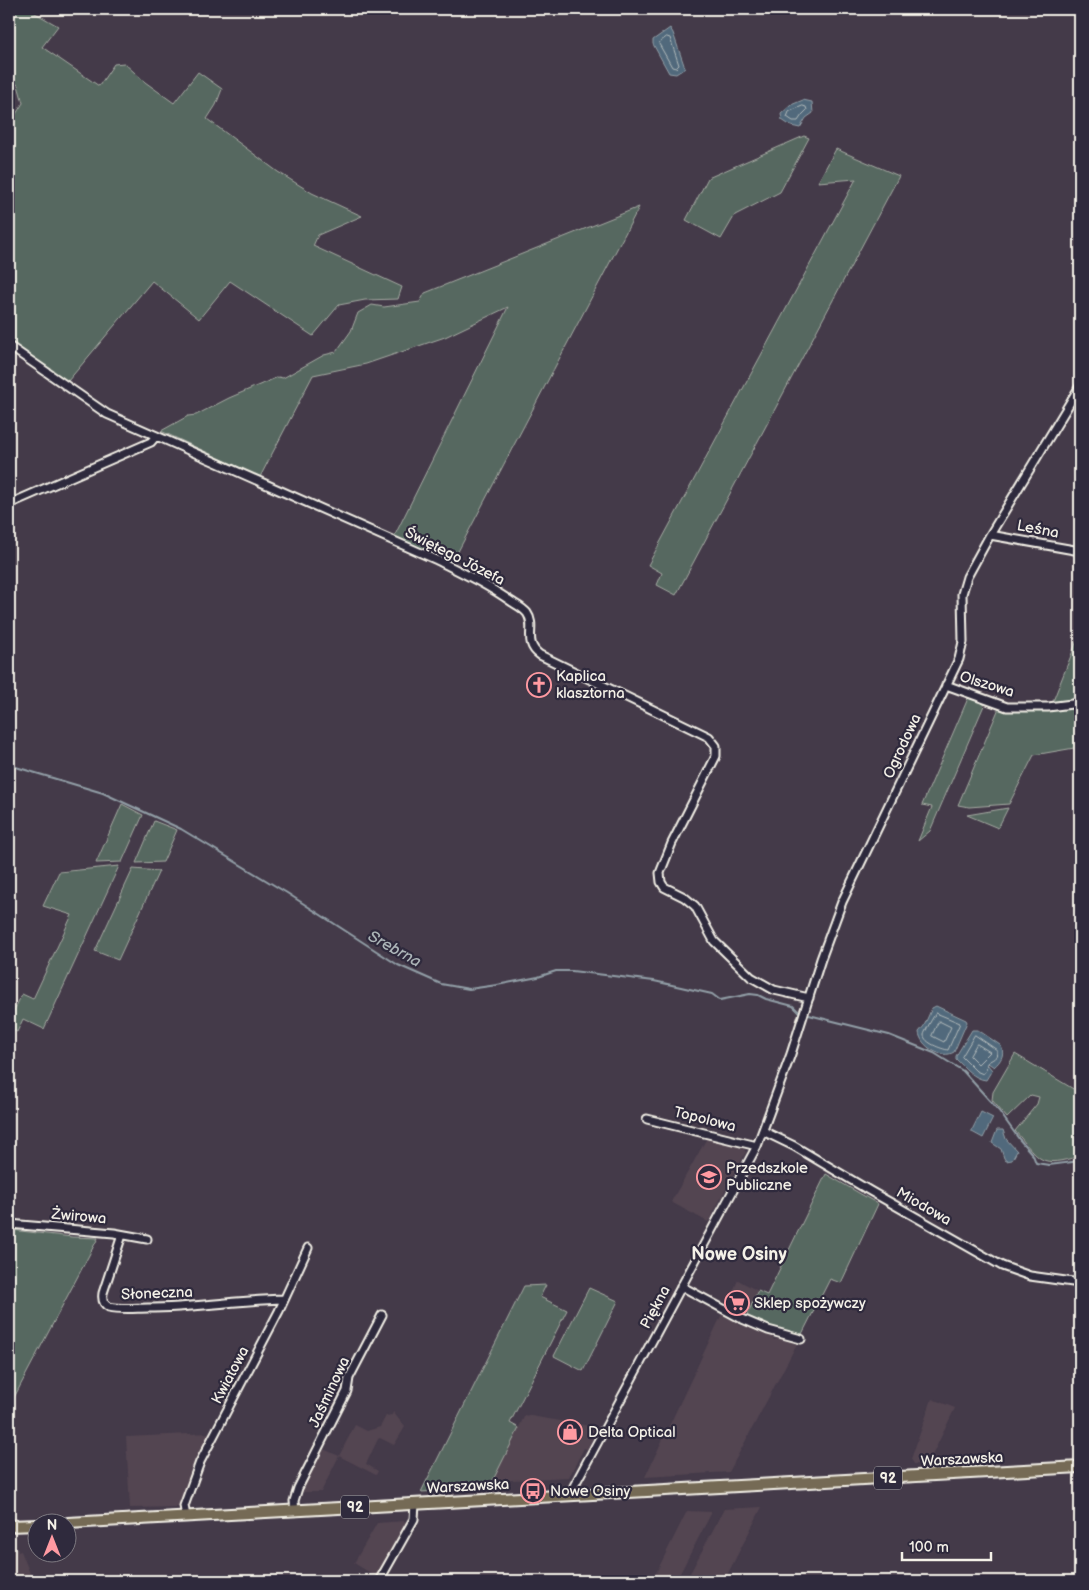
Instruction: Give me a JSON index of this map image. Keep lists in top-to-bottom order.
{
  "streets": {
    "main road": ["Warszawska", "92"],
    "street": [
      "Leśna",
      "Świętego Józefa",
      "Olszowa",
      "Ogrodowa",
      "Topolowa",
      "Miodowa",
      "Żwirowa",
      "Słoneczna",
      "Piękna",
      "Kwiatowa",
      "Jaśminowa"
    ]
  },
  "crossings": [
    ["Leśna", "Ogrodowa"],
    ["Świętego Józefa", "Ogrodowa"],
    ["Olszowa", "Ogrodowa"],
    ["Ogrodowa", "Miodowa"],
    ["Ogrodowa", "Piękna"],
    ["Topolowa", "Piękna"],
    ["Miodowa", "Piękna"],
    ["Żwirowa", "Słoneczna"],
    ["Słoneczna", "Kwiatowa"],
    ["Piękna", "Warszawska"],
    ["Kwiatowa", "Warszawska"],
    ["Jaśminowa", "Warszawska"]
  ],
  "districts": ["Nowe Osiny"],
  "water": ["Srebrna"],
  "places": {
    "church": ["Kaplica klasztorna"],
    "school or university": ["Przedszkole Publiczne"],
    "supermarket": ["Sklep spożywczy"],
    "shop": ["Delta Optical"],
    "bus stop": ["Nowe Osiny"]
  },
  "scale_bar": "100 m",
  "north": "top"
}
